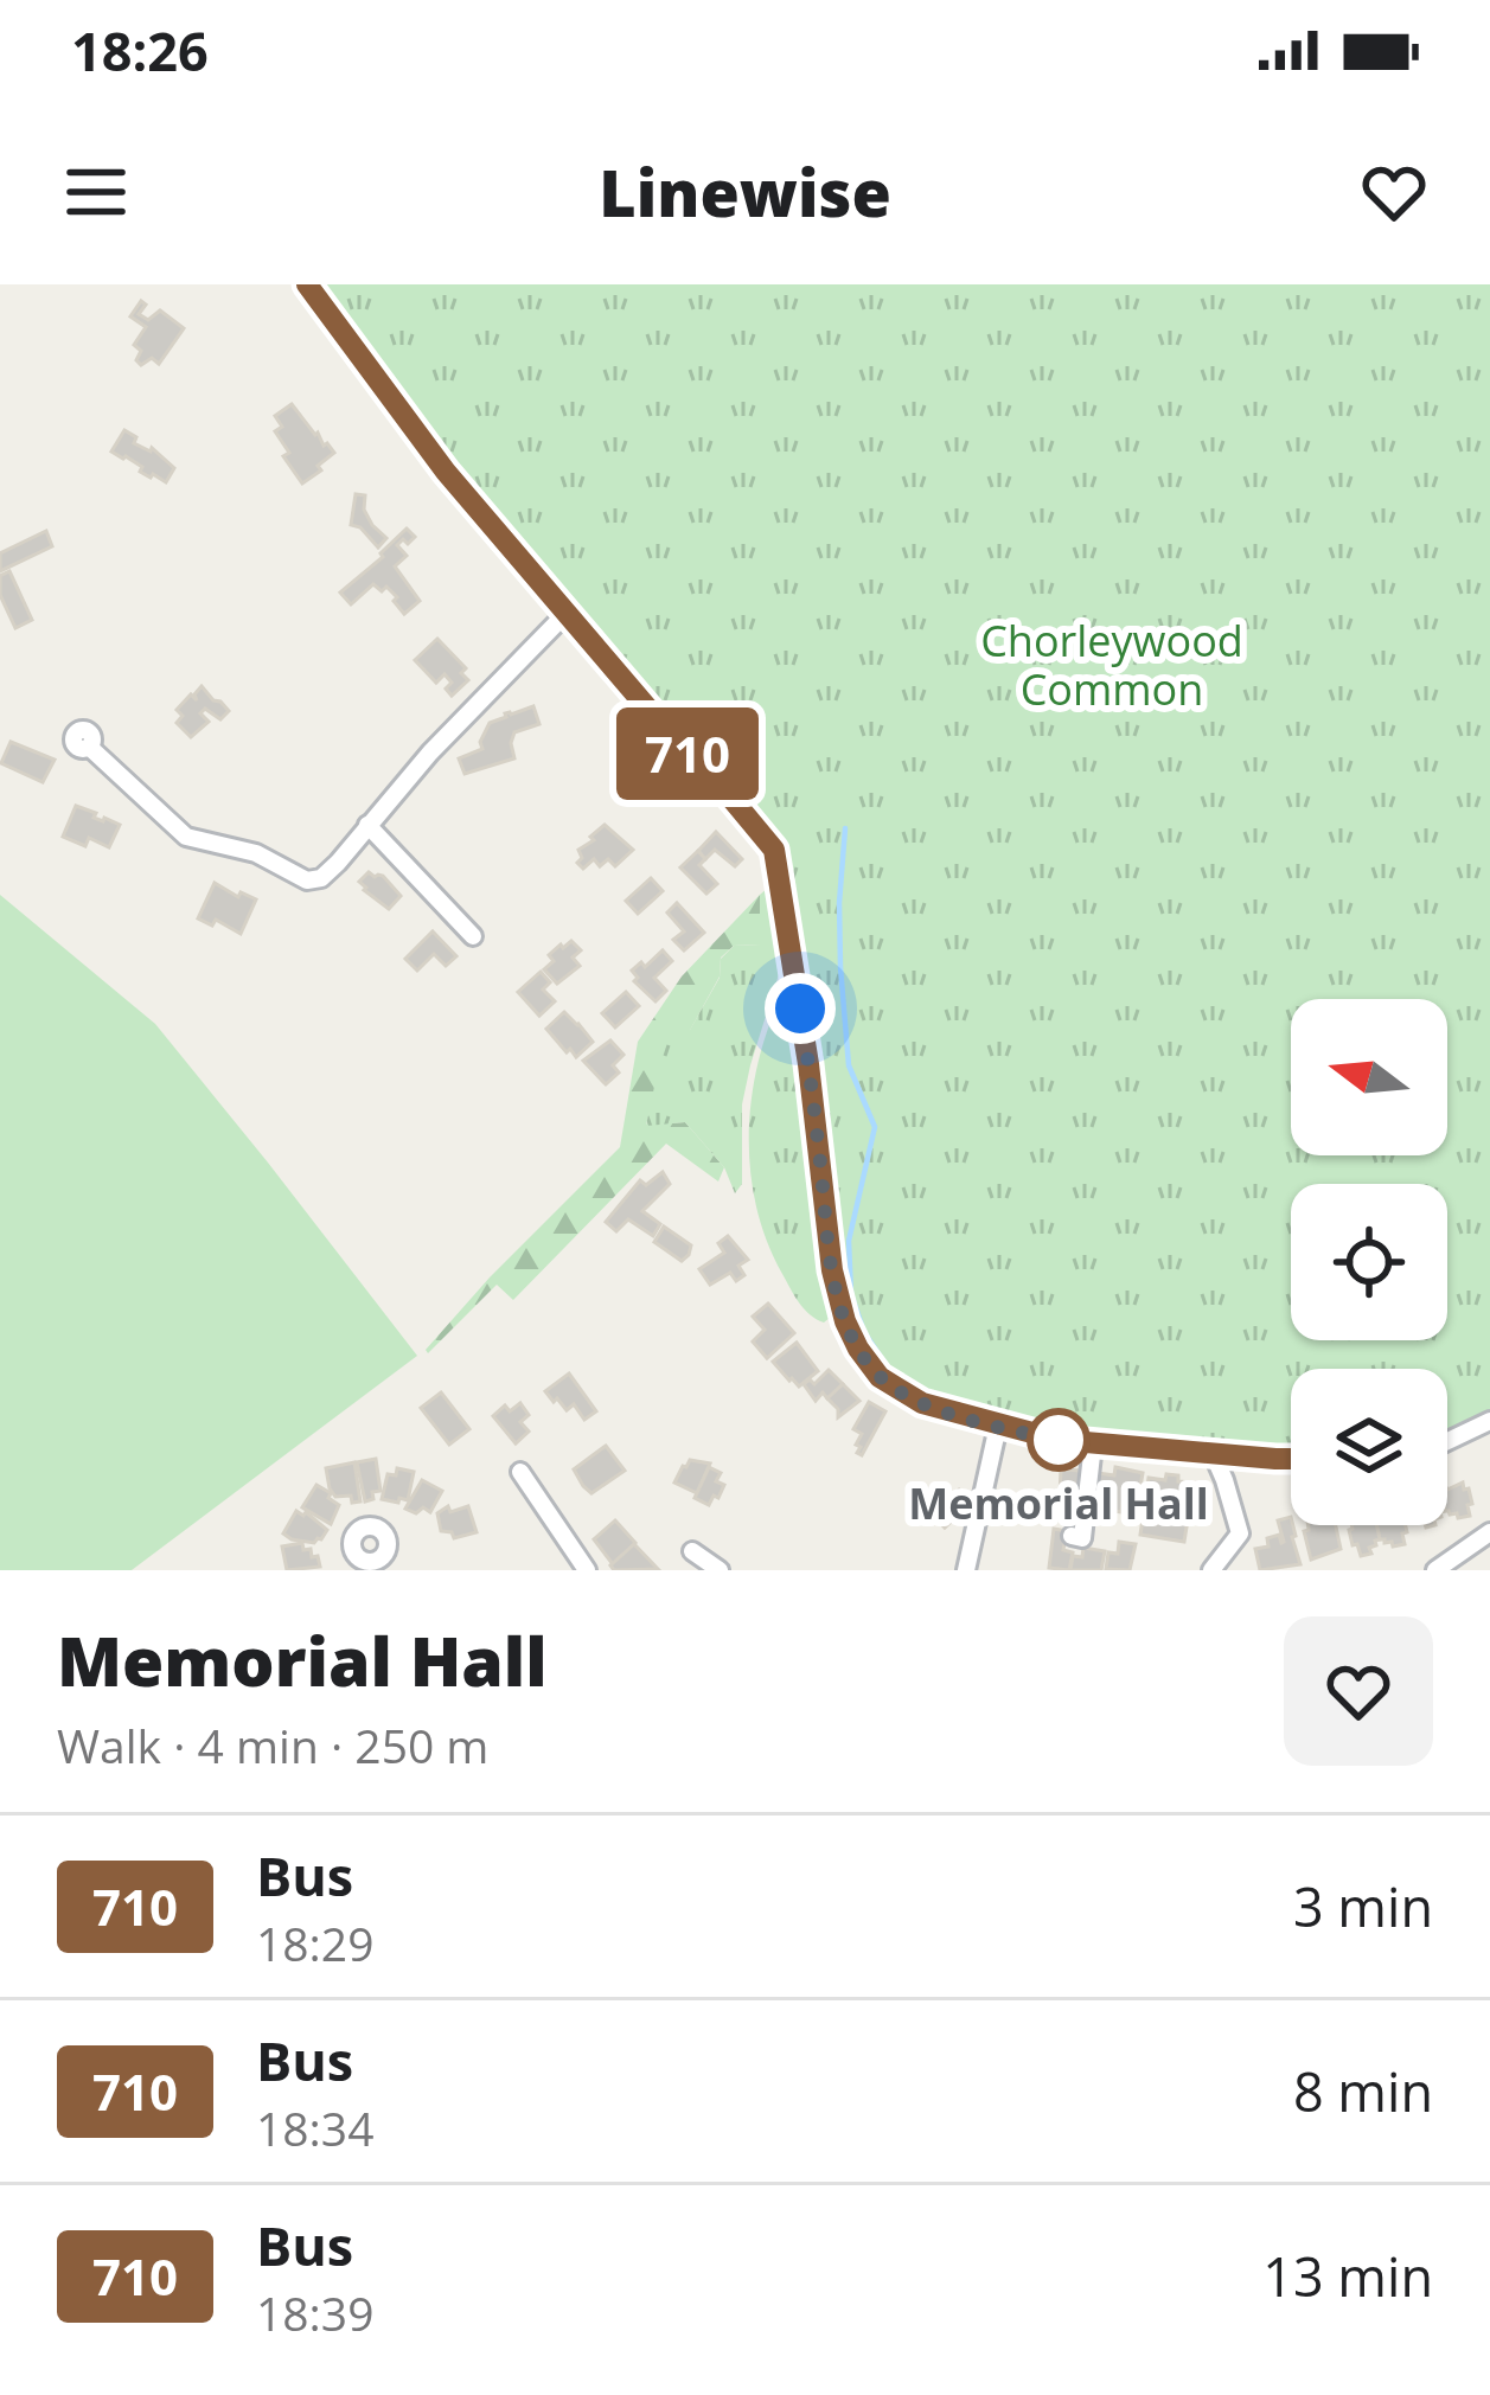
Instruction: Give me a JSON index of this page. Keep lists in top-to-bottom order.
{
  "parks": ["Chorleywood Common"],
  "places": ["Memorial Hall"],
  "lines": ["bus line 710"],
  "north": "left",
  "page": {
    "status": "18:26",
    "header": "Linewise",
    "on_map": "710",
    "heading": ["Memorial Hall", "Walk · 4 min · 250 m"],
    "list": [
      {
        "mark": "710",
        "name": "Bus",
        "note": "18:29",
        "value": "3 min"
      },
      {
        "mark": "710",
        "name": "Bus",
        "note": "18:34",
        "value": "8 min"
      },
      {
        "mark": "710",
        "name": "Bus",
        "note": "18:39",
        "value": "13 min"
      }
    ]
  }
}
